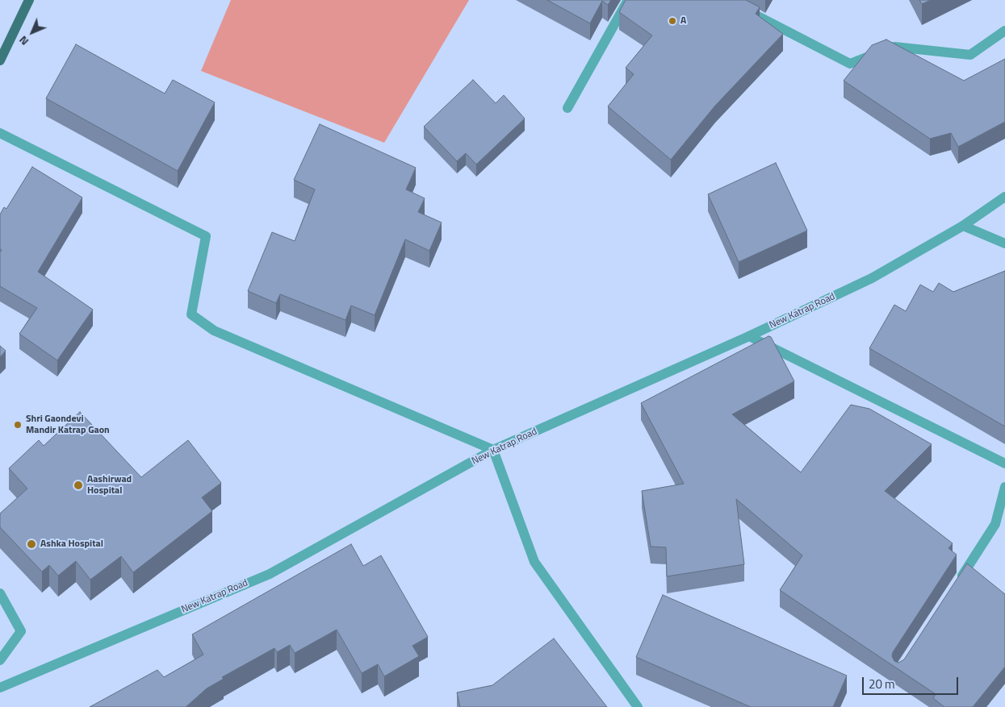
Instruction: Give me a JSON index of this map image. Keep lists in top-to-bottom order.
{
  "streets": {
    "street": ["New Katrap Road"]
  },
  "places": [
    "A",
    "Shri Gaondevi Mandir Katrap Gaon",
    "Aashirwad Hospital",
    "Ashka Hospital"
  ],
  "scale_bar": "20 m",
  "north": "bottom left"
}
